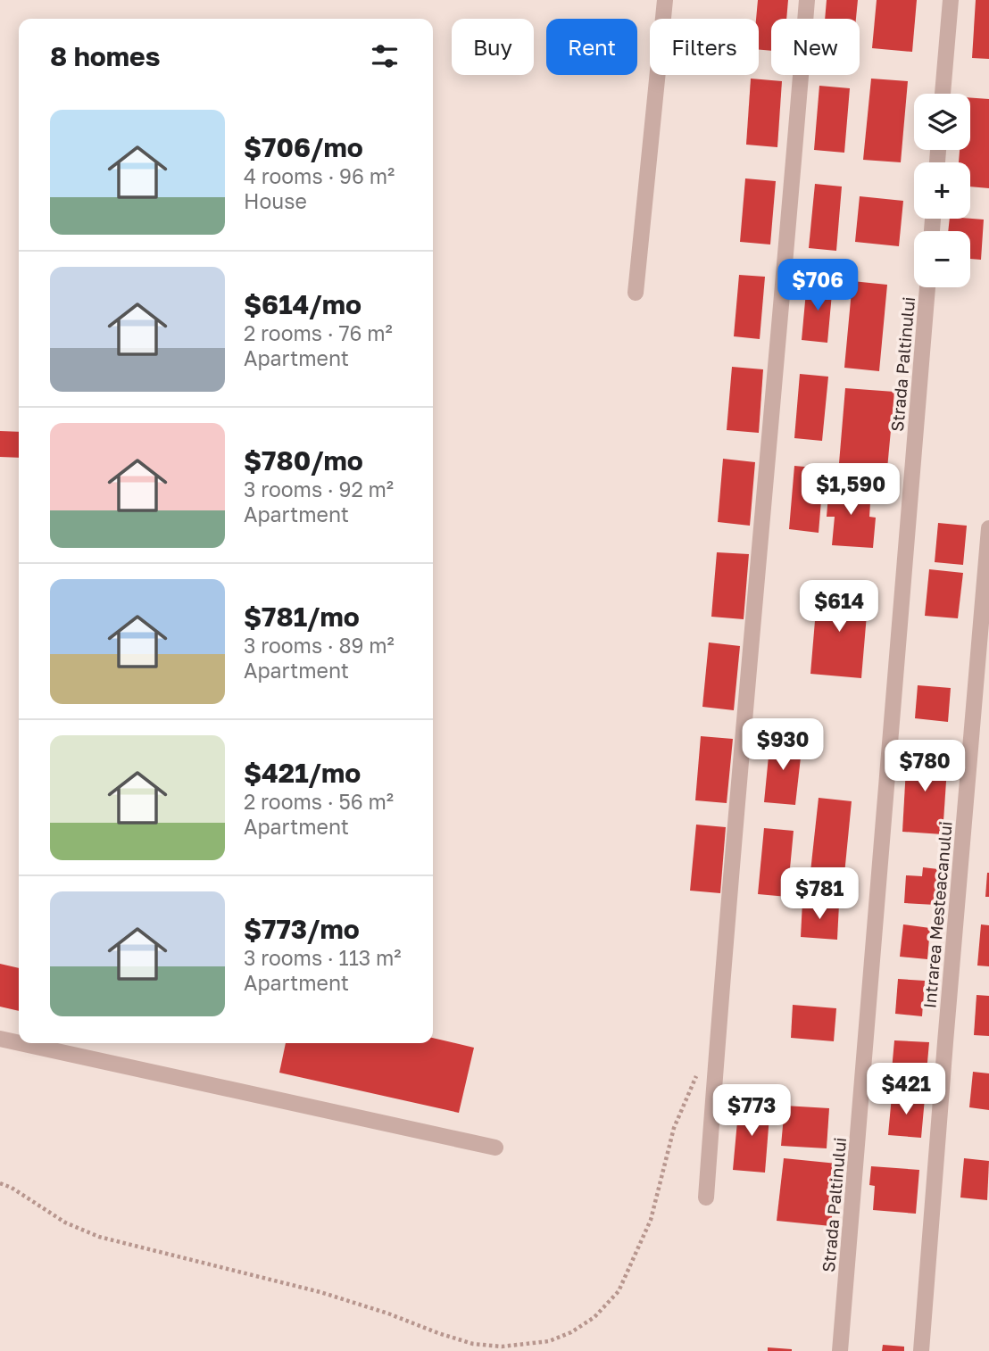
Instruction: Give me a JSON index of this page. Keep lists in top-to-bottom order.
{
  "streets": {
    "street": ["Strada Paltinului", "Intrarea Mesteacanului"]
  },
  "page": {
    "chip": [
      "Buy",
      "Rent",
      "Filters",
      "New"
    ],
    "heading": "8 homes",
    "map_buttons": ["+", "−"],
    "list": [
      {
        "name": "$706/mo",
        "note": "4 rooms · 96 m² · House"
      },
      {
        "name": "$614/mo",
        "note": "2 rooms · 76 m² · Apartment"
      },
      {
        "name": "$780/mo",
        "note": "3 rooms · 92 m² · Apartment"
      },
      {
        "name": "$781/mo",
        "note": "3 rooms · 89 m² · Apartment"
      },
      {
        "name": "$421/mo",
        "note": "2 rooms · 56 m² · Apartment"
      },
      {
        "name": "$773/mo",
        "note": "3 rooms · 113 m² · Apartment"
      }
    ],
    "price": [
      "$706",
      "$1,590",
      "$614",
      "$930",
      "$780",
      "$781",
      "$421",
      "$773"
    ]
  }
}
